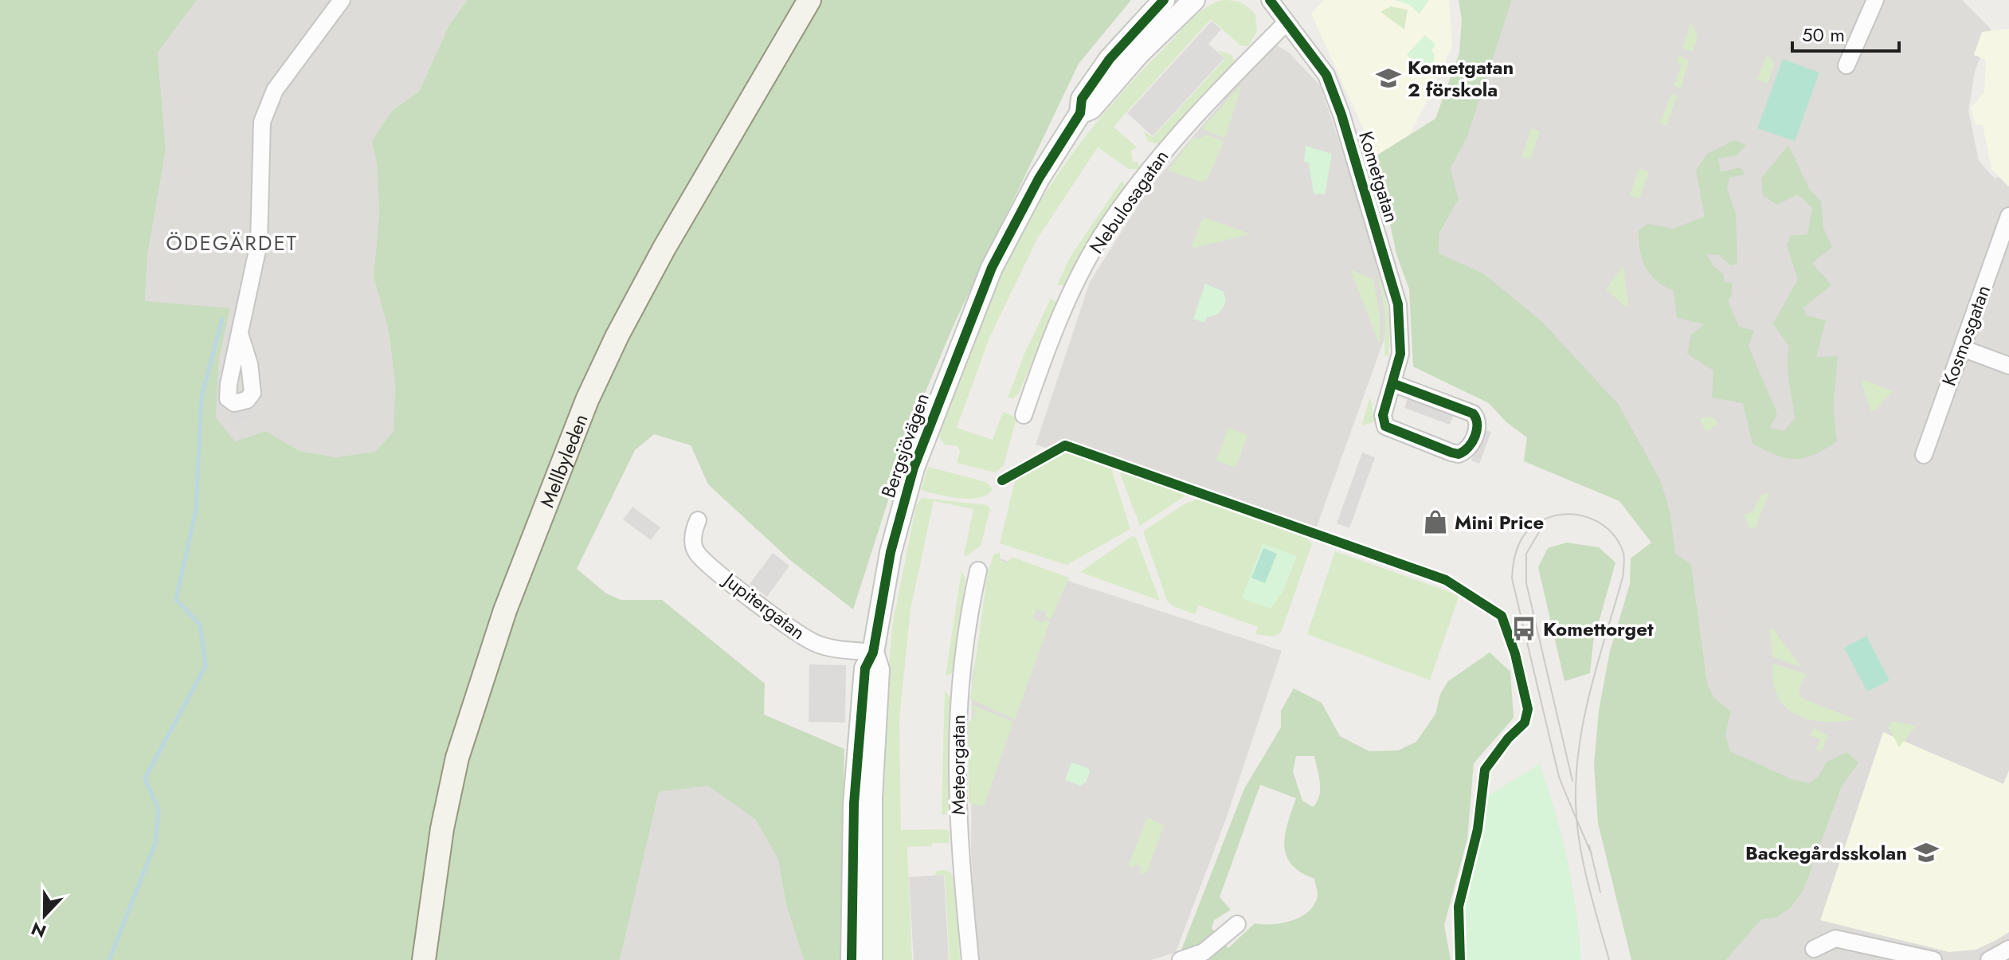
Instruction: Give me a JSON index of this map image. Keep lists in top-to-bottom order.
{
  "streets": {
    "main road": ["Mellbyleden"],
    "street": [
      "Kometgatan",
      "Nebulosagatan",
      "Kosmosgatan",
      "Bergsjövägen",
      "Jupitergatan",
      "Meteorgatan"
    ]
  },
  "crossings": [
    ["Kometgatan", "Nebulosagatan"],
    ["Bergsjövägen", "Jupitergatan"]
  ],
  "districts": ["ÖDEGÄRDET"],
  "places": {
    "school or university": ["Kometgatan 2 förskola", "Backegårdsskolan"],
    "shop": ["Mini Price"],
    "bus stop": ["Komettorget"]
  },
  "scale_bar": "50 m",
  "north": "bottom"
}
